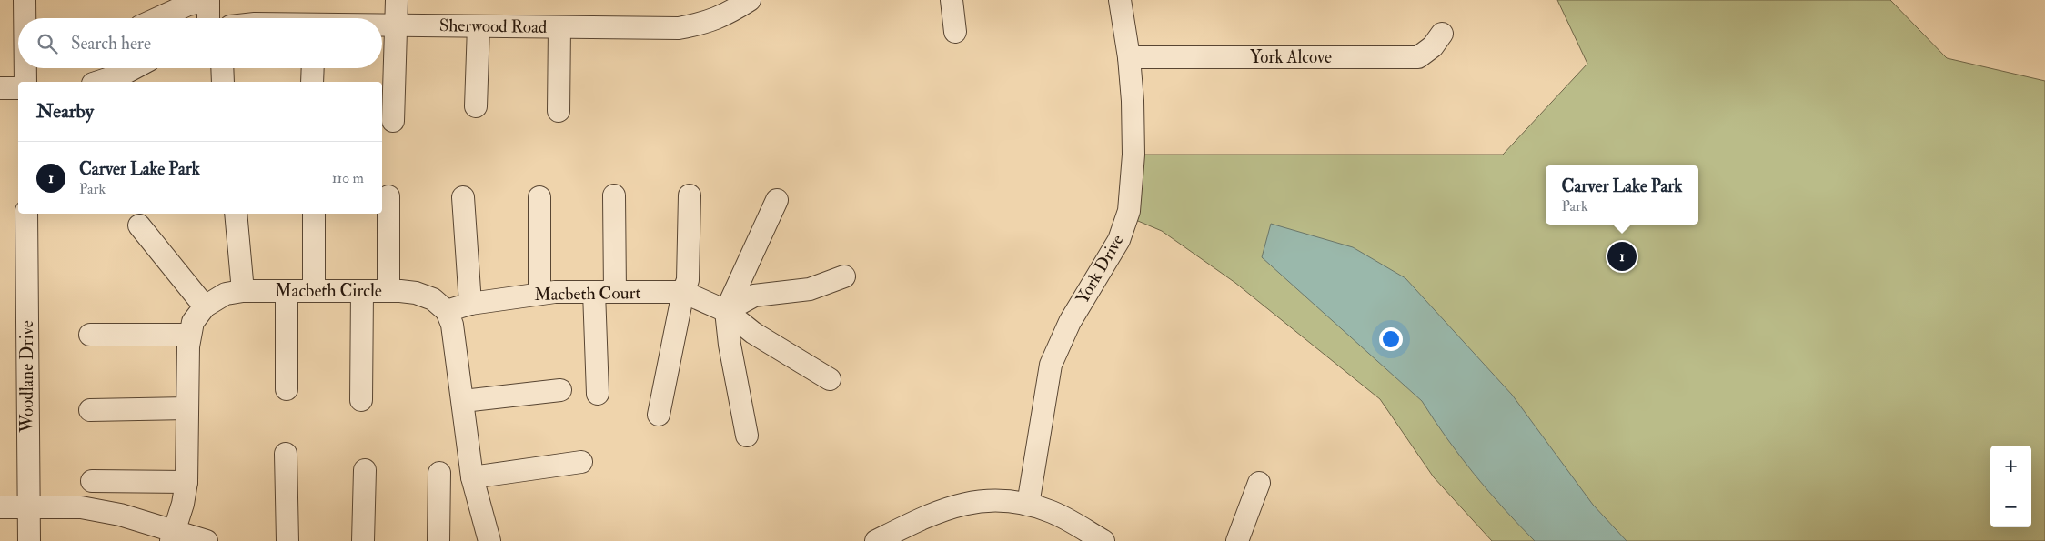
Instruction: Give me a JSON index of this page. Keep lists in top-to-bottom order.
{
  "streets": {
    "street": [
      "Sherwood Road",
      "York Alcove",
      "York Drive",
      "Macbeth Circle",
      "Macbeth Court",
      "Woodlane Drive"
    ]
  },
  "crossings": [
    ["York Alcove", "York Drive"],
    ["Macbeth Circle", "Macbeth Court"]
  ],
  "page": {
    "search": "Search here",
    "heading": "Nearby",
    "list": [
      {
        "mark": "1",
        "name": "Carver Lake Park",
        "note": "Park",
        "value": "110 m"
      }
    ],
    "popup": ["Carver Lake Park", "Park"],
    "pins": "1",
    "map_buttons": ["+", "−"]
  }
}
